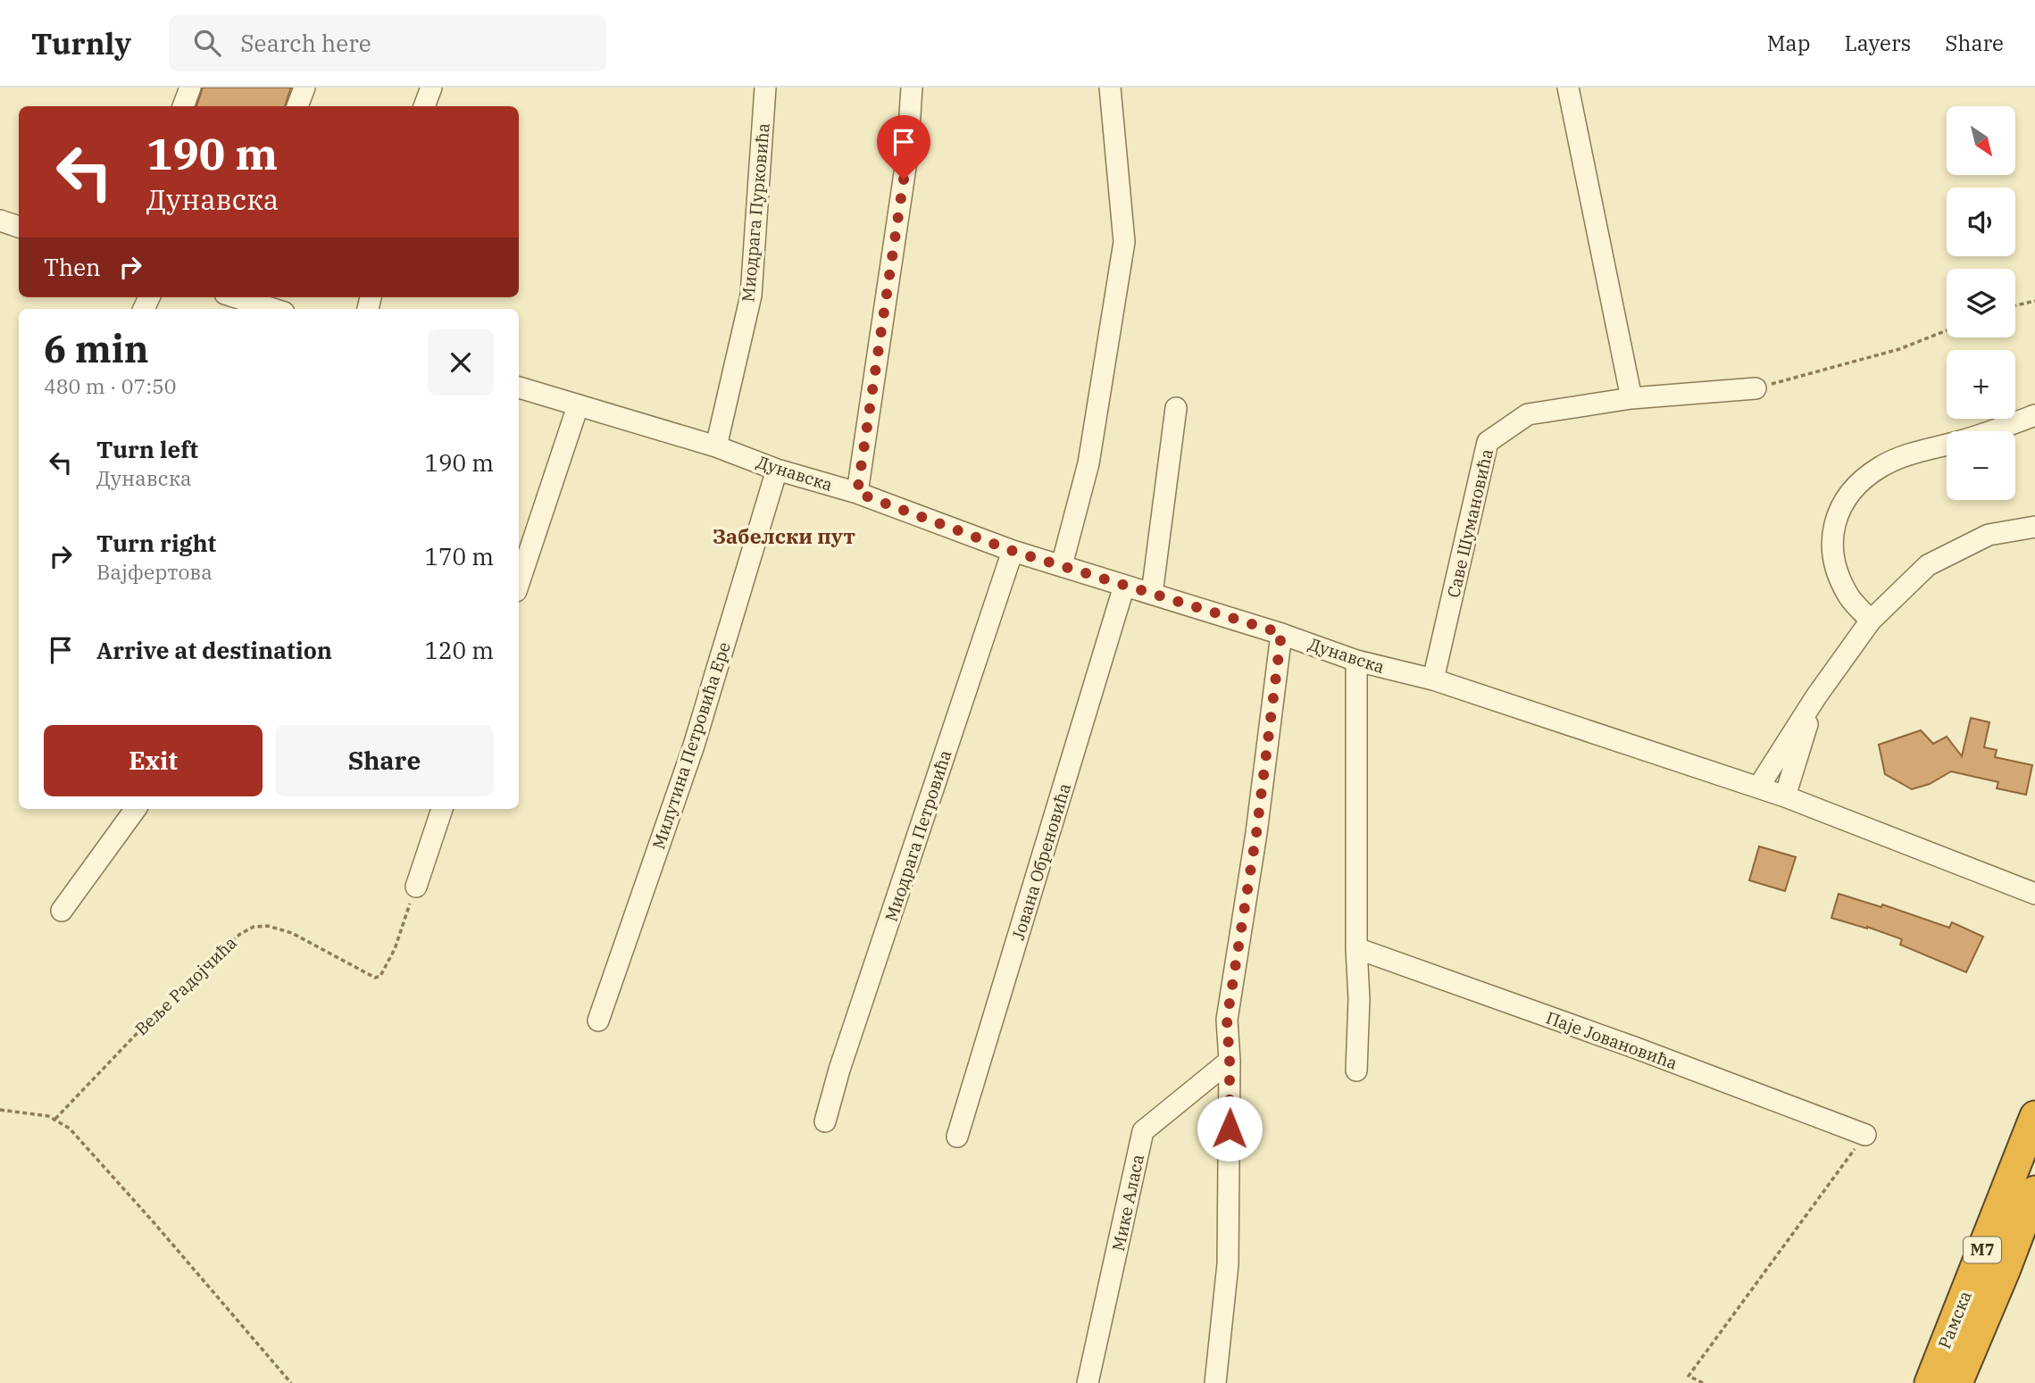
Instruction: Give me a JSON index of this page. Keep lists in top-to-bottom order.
{
  "streets": {
    "highway": ["M7", "Рамска"],
    "street": [
      "Миодрага Пурковића",
      "Дунавска",
      "Саве Шумановића",
      "Милутина Петровића Ере",
      "Миодрага Петровића",
      "Јована Обреновића",
      "Паје Јовановића",
      "Мике Аласа"
    ],
    "path": ["Веље Радојчића"]
  },
  "crossings": [
    ["Миодрага Пурковића", "Дунавска"],
    ["Дунавска", "Саве Шумановића"],
    ["Дунавска", "Милутина Петровића Ере"],
    ["Дунавска", "Миодрага Петровића"],
    ["Дунавска", "Јована Обреновића"]
  ],
  "districts": ["Забелски пут"],
  "north": "bottom right",
  "page": {
    "header": "Turnly",
    "search": "Search here",
    "nav": ["Map", "Layers", "Share"],
    "map_buttons": ["+", "−"],
    "turn": ["190 m", "Дунавска"],
    "then": "Then",
    "heading": ["6 min", "480 m · 07:50"],
    "list": [
      {
        "name": "Turn left",
        "note": "Дунавска",
        "value": "190 m"
      },
      {
        "name": "Turn right",
        "note": "Вајфертова",
        "value": "170 m"
      },
      {
        "name": "Arrive at destination",
        "value": "120 m"
      }
    ],
    "buttons": ["Exit", "Share"]
  }
}
